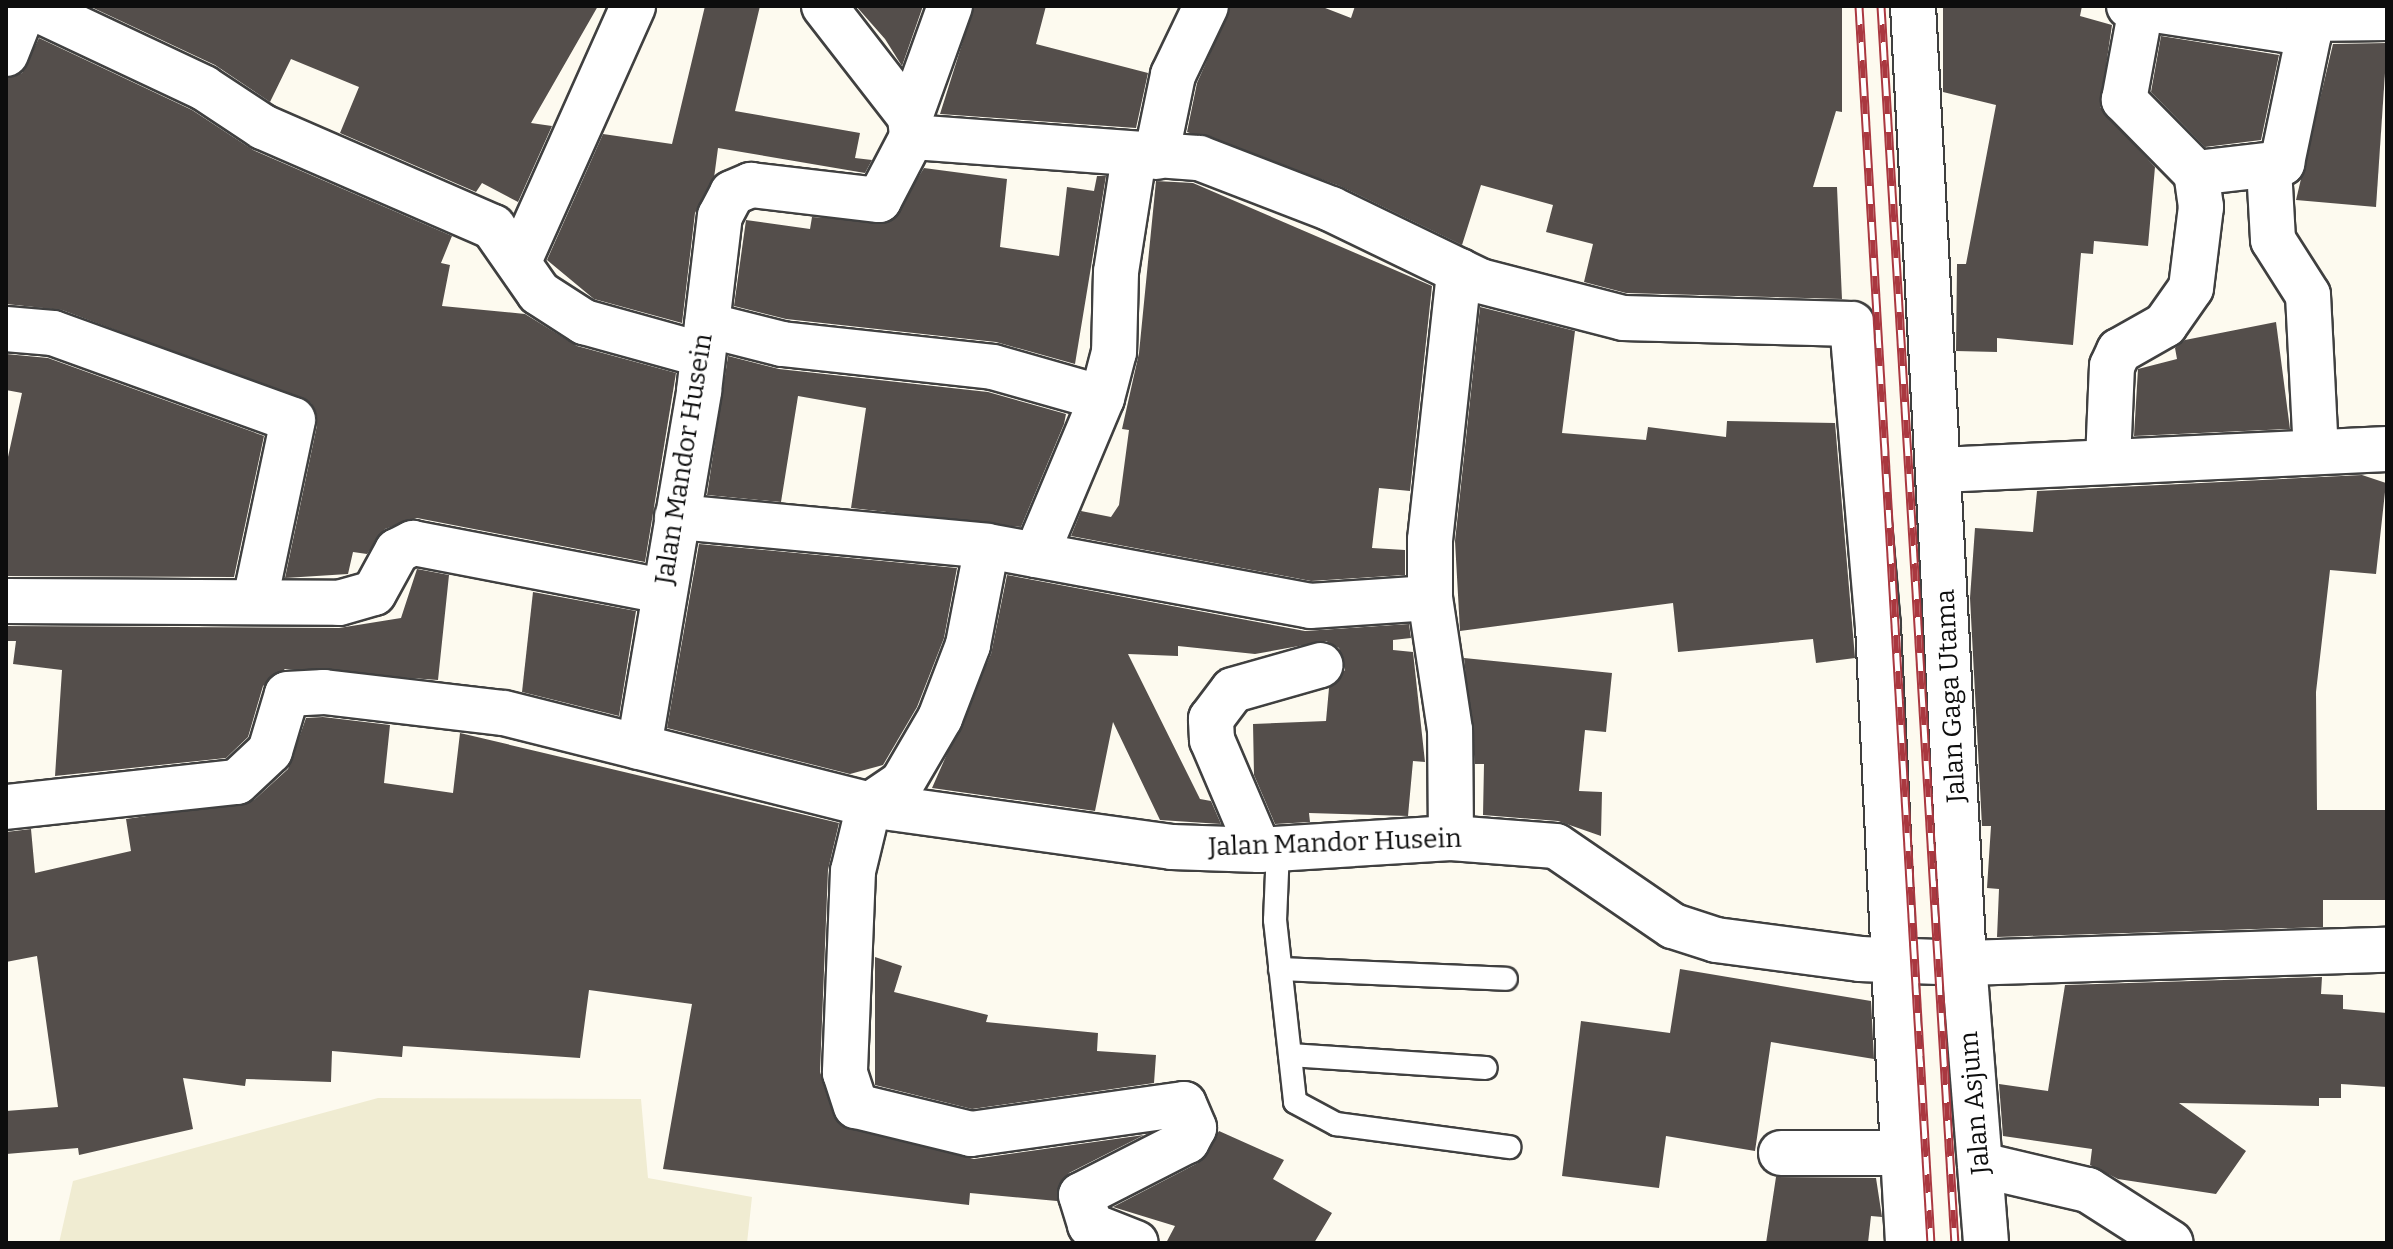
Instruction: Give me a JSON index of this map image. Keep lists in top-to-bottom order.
{
  "streets": {
    "street": ["Jalan Mandor Husein", "Jalan Gaga Utama", "Jalan Asjum"]
  },
  "crossings": [
    ["Jalan Mandor Husein", "Jalan Gaga Utama"],
    ["Jalan Mandor Husein", "Jalan Asjum"],
    ["Jalan Gaga Utama", "Jalan Asjum"]
  ]
}
